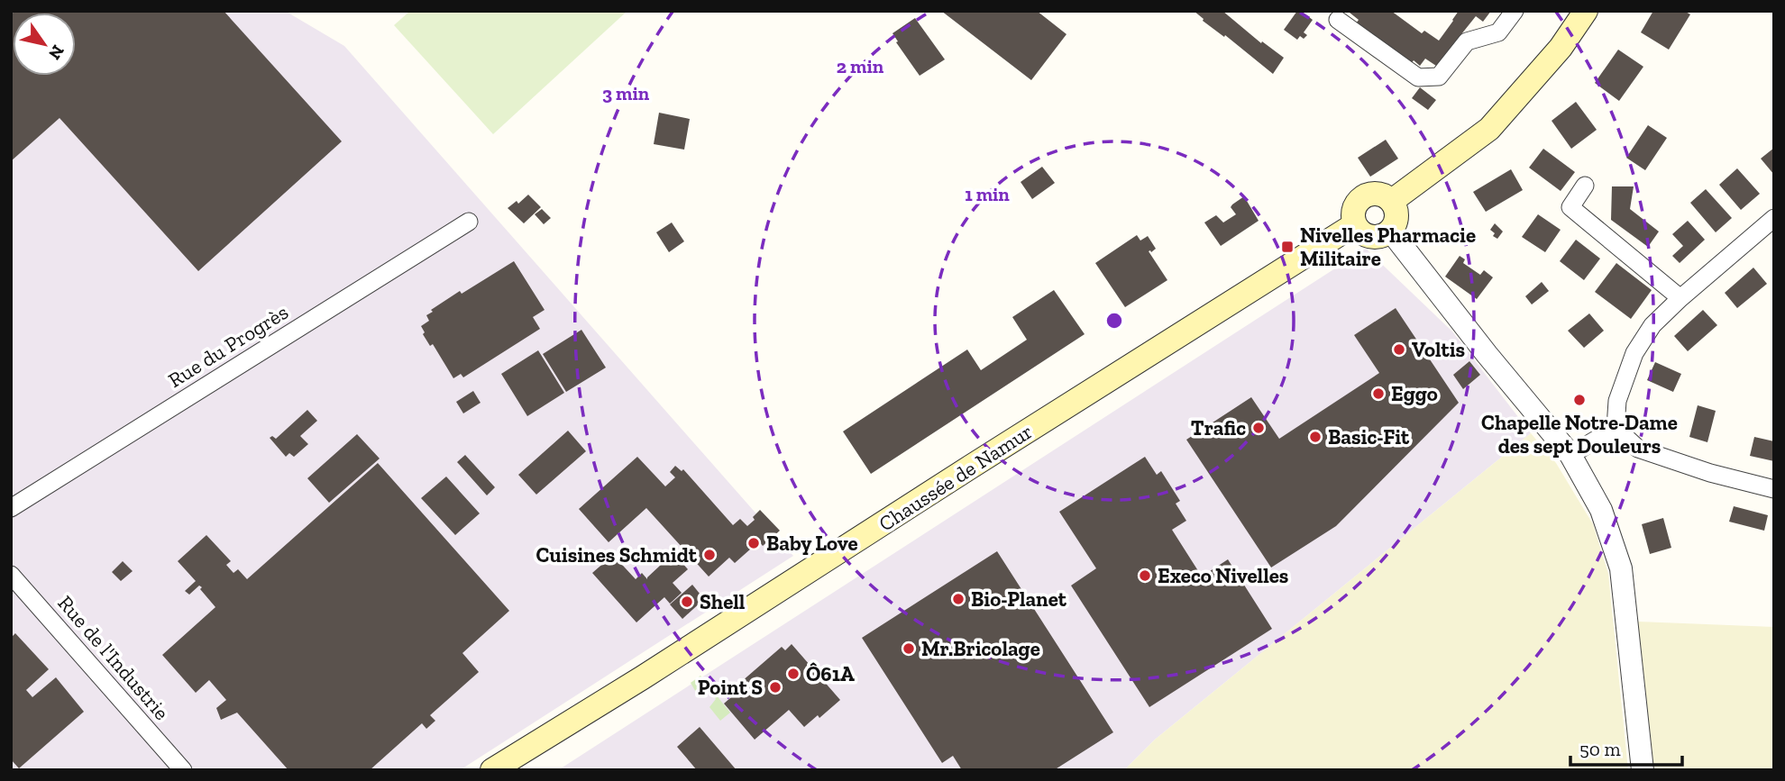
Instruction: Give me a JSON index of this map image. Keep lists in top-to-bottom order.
{
  "streets": {
    "main road": ["Chaussée de Namur"],
    "street": ["Rue du Progrès", "Rue de l'Industrie"]
  },
  "places": {
    "transit": ["Nivelles Pharmacie Militaire"],
    "other": [
      "Voltis",
      "Eggo",
      "Chapelle Notre-Dame des sept Douleurs",
      "Trafic",
      "Basic-Fit",
      "Baby Love",
      "Cuisines Schmidt",
      "Execo Nivelles",
      "Bio-Planet",
      "Shell",
      "Mr.Bricolage",
      "Ô61A",
      "Point S"
    ]
  },
  "scale_bar": "50 m",
  "north": "bottom right",
  "rings": ["2 min", "3 min", "1 min"]
}
